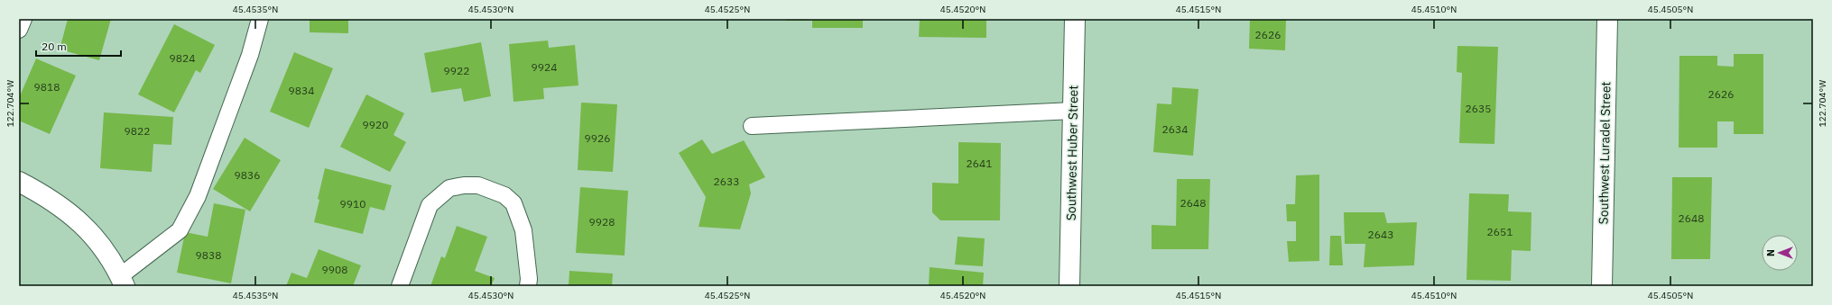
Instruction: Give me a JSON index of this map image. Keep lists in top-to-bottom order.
{
  "streets": {
    "street": ["Southwest Huber Street", "Southwest Luradel Street"]
  },
  "house_numbers": [
    "2626",
    "9824",
    "9924",
    "9922",
    "9818",
    "9834",
    "2626",
    "2635",
    "9920",
    "2634",
    "9822",
    "9926",
    "2641",
    "9836",
    "2633",
    "2648",
    "9910",
    "2648",
    "9928",
    "2651",
    "2643",
    "9838",
    "9908"
  ],
  "scale_bar": "20 m",
  "north": "left",
  "coordinates": [
    "45.4535°N",
    "45.4530°N",
    "45.4525°N",
    "45.4520°N",
    "45.4515°N",
    "45.4510°N",
    "45.4505°N",
    "122.704°W"
  ]
}
